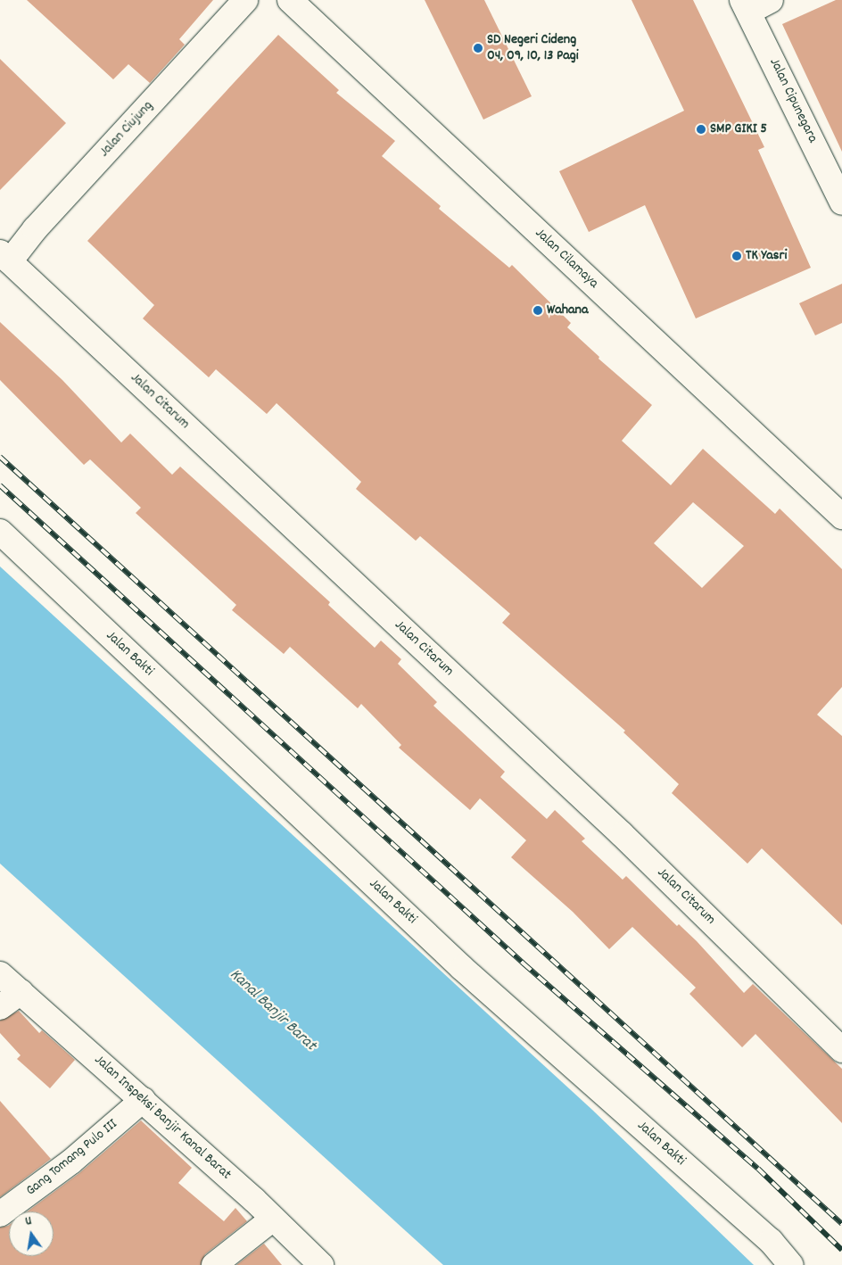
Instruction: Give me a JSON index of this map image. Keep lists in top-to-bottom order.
{
  "streets": {
    "street": [
      "Jalan Cipunegara",
      "Jalan Ciujung",
      "Jalan Cilamaya",
      "Jalan Citarum",
      "Jalan Bakti",
      "Jalan Inspeksi Banjir Kanal Barat",
      "Gang Tomang Pulo III"
    ]
  },
  "crossings": [
    ["Jalan Ciujung", "Jalan Citarum"],
    ["Jalan Inspeksi Banjir Kanal Barat", "Gang Tomang Pulo III"]
  ],
  "water": ["Kanal Banjir Barat"],
  "places": [
    "SD Negeri Cideng 04, 09, 10, 13 Pagi",
    "SMP GIKI 5",
    "TK Yasri",
    "Wahana"
  ],
  "north": "top"
}
